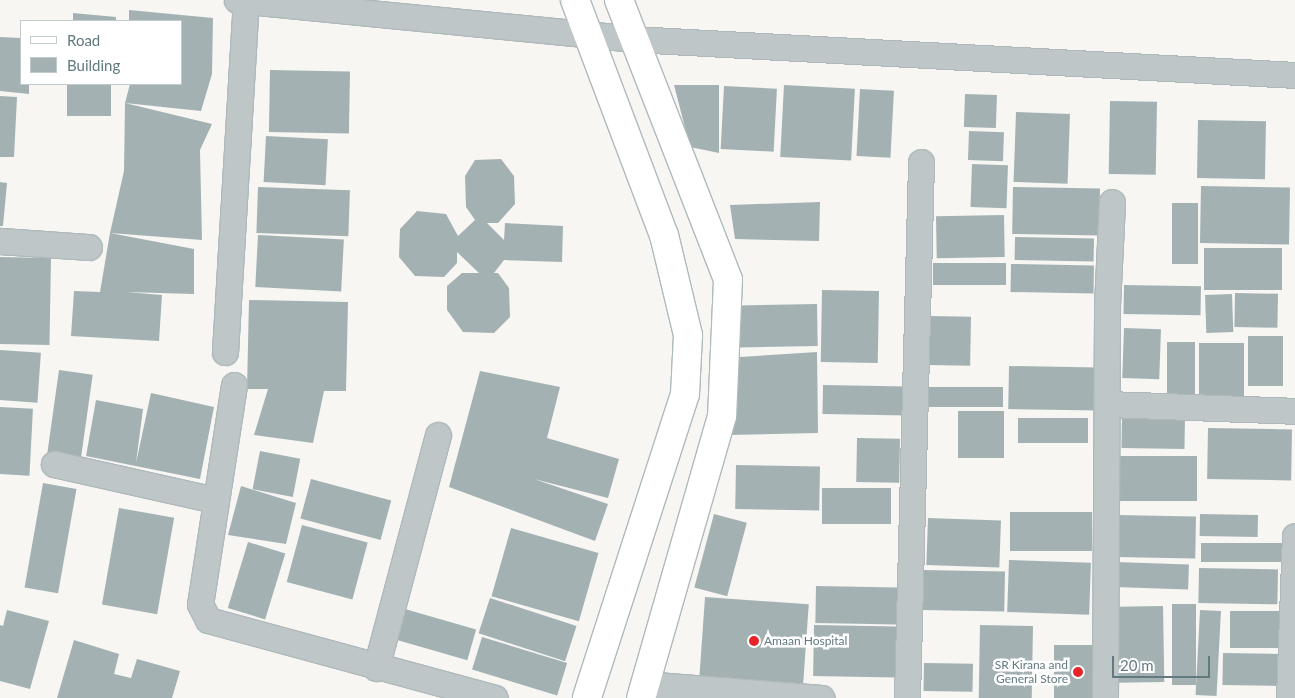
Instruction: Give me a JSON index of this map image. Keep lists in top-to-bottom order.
{
  "places": ["Amaan Hospital", "SR Kirana and General Store"],
  "legend": ["Road", "Building"],
  "scale_bar": "20 m"
}
